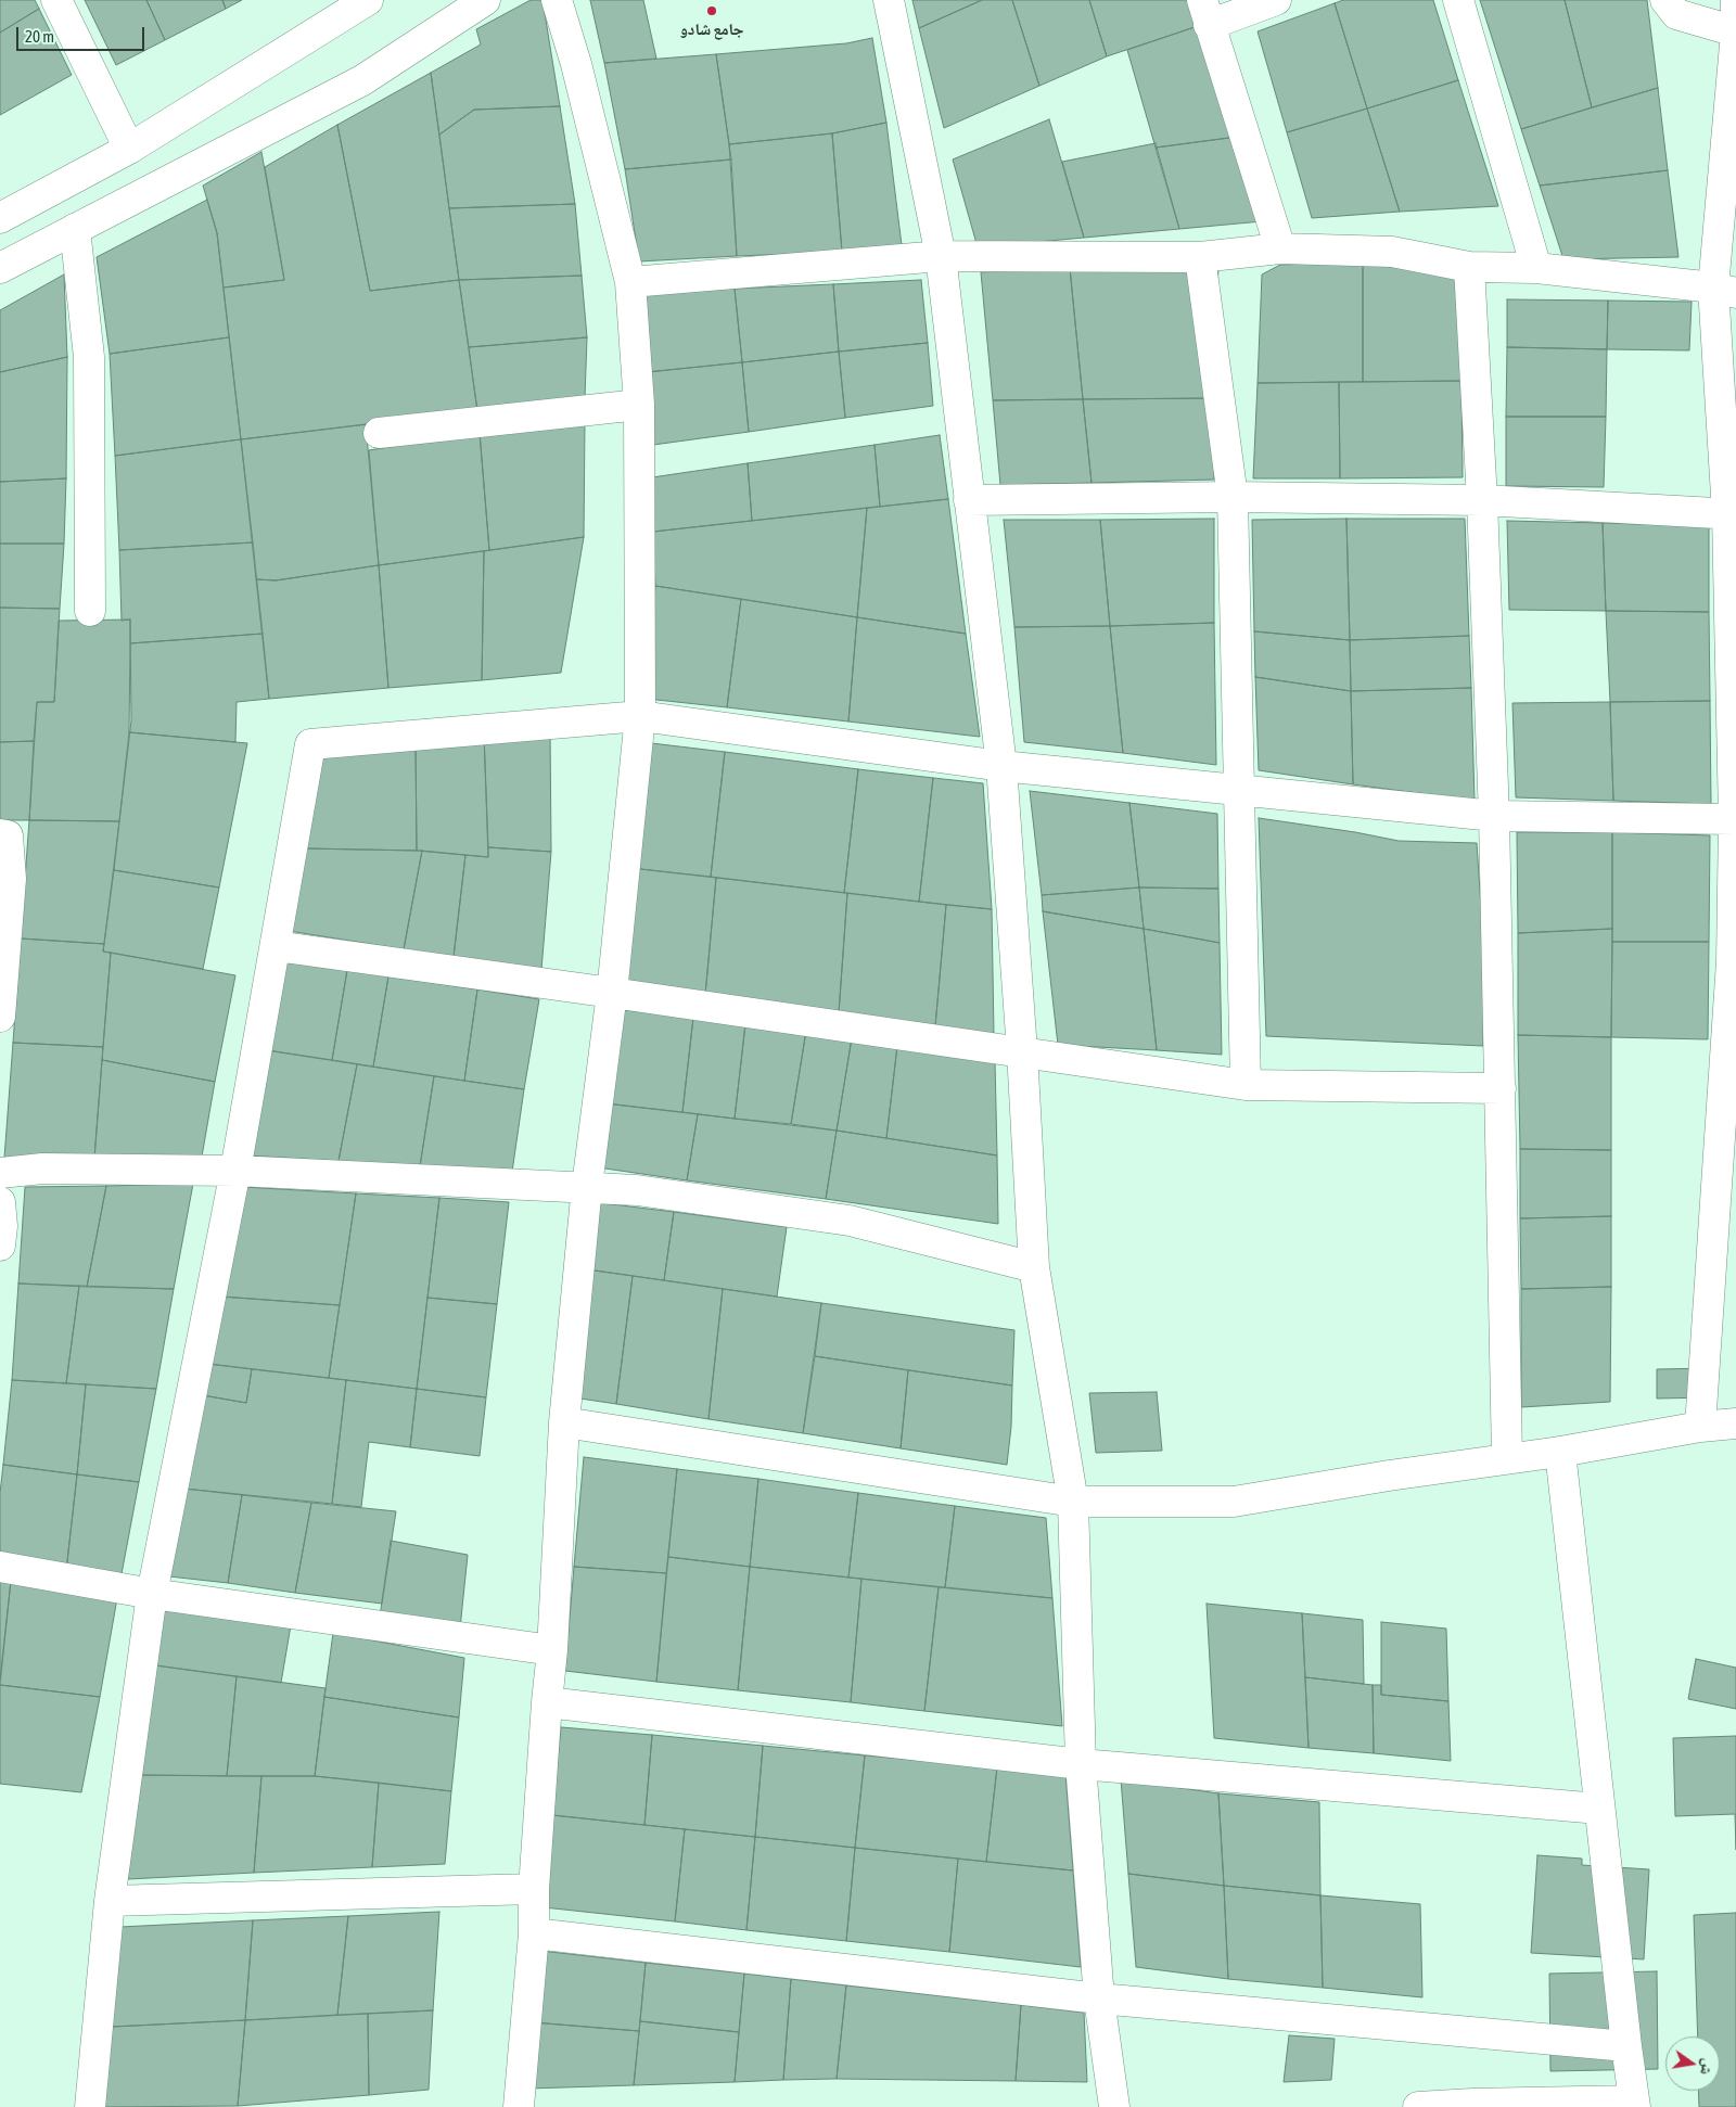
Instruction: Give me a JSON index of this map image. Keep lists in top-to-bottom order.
{
  "places": ["جامع شادو"],
  "scale_bar": "20 m",
  "north": "right"
}
